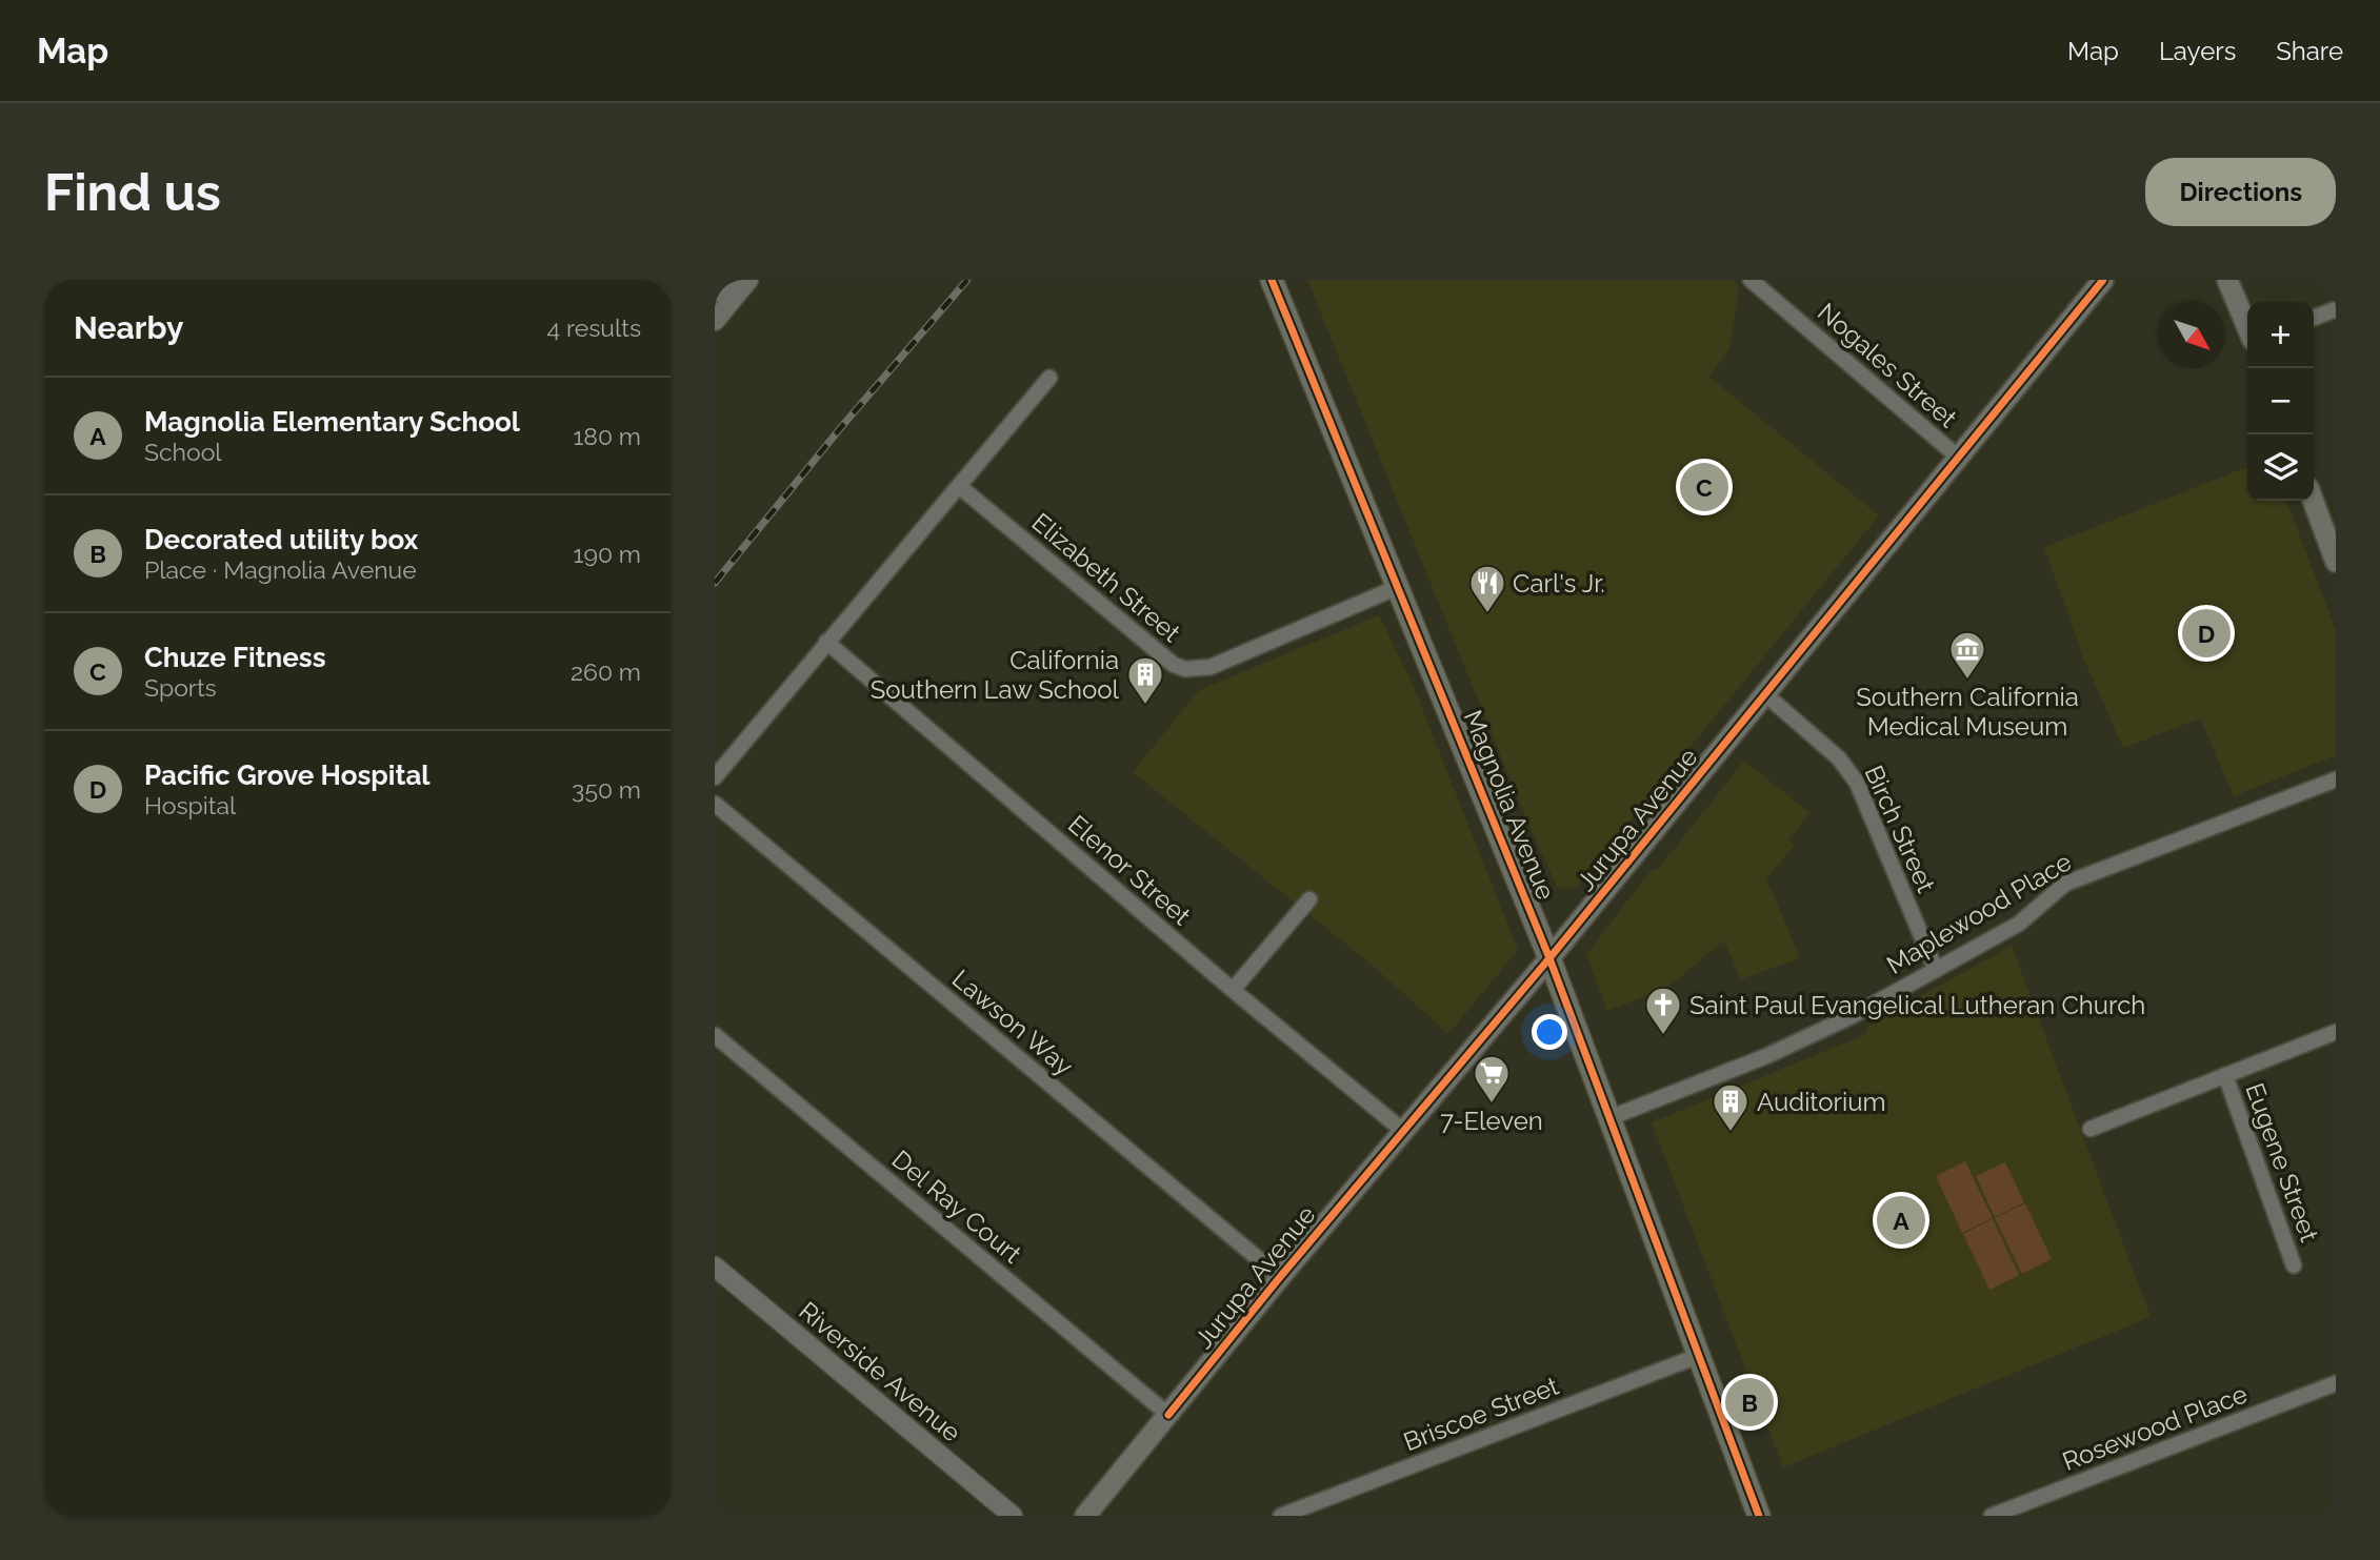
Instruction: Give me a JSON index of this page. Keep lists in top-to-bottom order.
{
  "streets": {
    "main road": ["Magnolia Avenue", "Jurupa Avenue"],
    "street": [
      "Nogales Street",
      "Elizabeth Street",
      "Birch Street",
      "Elenor Street",
      "Maplewood Place",
      "Lawson Way",
      "Eugene Street",
      "Del Ray Court",
      "Riverside Avenue",
      "Briscoe Street",
      "Rosewood Place"
    ]
  },
  "crossings": [
    ["Nogales Street", "Jurupa Avenue"],
    ["Elizabeth Street", "Magnolia Avenue"],
    ["Magnolia Avenue", "Jurupa Avenue"],
    ["Magnolia Avenue", "Maplewood Place"],
    ["Magnolia Avenue", "Briscoe Street"],
    ["Jurupa Avenue", "Birch Street"],
    ["Jurupa Avenue", "Elenor Street"],
    ["Jurupa Avenue", "Lawson Way"],
    ["Jurupa Avenue", "Del Ray Court"],
    ["Birch Street", "Maplewood Place"]
  ],
  "places": {
    "restaurant": ["Carl's Jr."],
    "museum": ["Southern California Medical Museum"],
    "building": ["California Southern Law School", "Auditorium"],
    "church": ["Saint Paul Evangelical Lutheran Church"],
    "supermarket": ["7-Eleven"]
  },
  "north": "bottom right",
  "page": {
    "header": "Map",
    "nav": ["Map", "Layers", "Share"],
    "buttons": "Directions",
    "title": "Find us",
    "heading": ["Nearby", "4 results"],
    "map_buttons": ["+", "−"],
    "list": [
      {
        "mark": "A",
        "name": "Magnolia Elementary School",
        "note": "School",
        "value": "180 m"
      },
      {
        "mark": "B",
        "name": "Decorated utility box",
        "note": "Place · Magnolia Avenue",
        "value": "190 m"
      },
      {
        "mark": "C",
        "name": "Chuze Fitness",
        "note": "Sports",
        "value": "260 m"
      },
      {
        "mark": "D",
        "name": "Pacific Grove Hospital",
        "note": "Hospital",
        "value": "350 m"
      }
    ],
    "pins": [
      "C",
      "D",
      "A",
      "B"
    ]
  }
}
